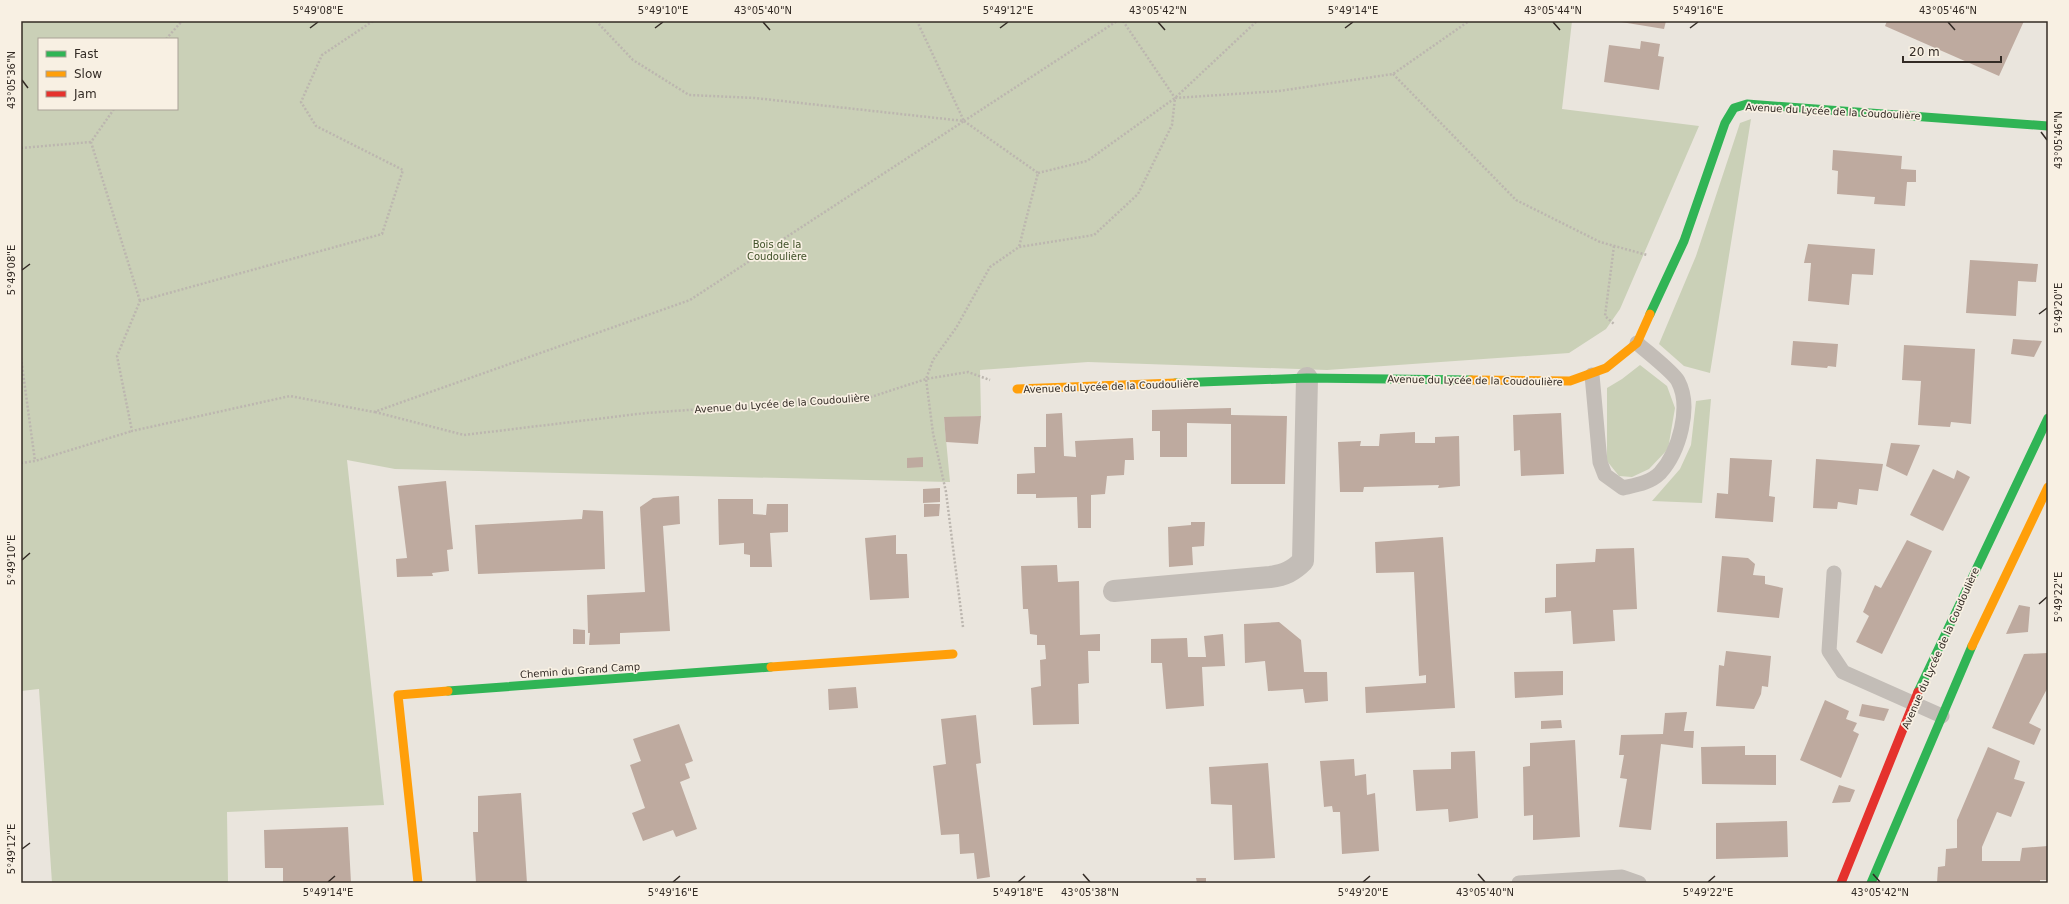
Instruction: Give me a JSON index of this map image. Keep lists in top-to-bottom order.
{
  "streets": {
    "street": ["Avenue du Lycée de la Coudoulière", "Chemin du Grand Camp"]
  },
  "parks": ["Bois de la Coudoulière"],
  "legend": ["Fast", "Slow", "Jam"],
  "scale_bar": "20 m",
  "coordinates": [
    "5°49'08\"E",
    "5°49'10\"E",
    "43°05'40\"N",
    "5°49'12\"E",
    "43°05'42\"N",
    "5°49'14\"E",
    "43°05'44\"N",
    "5°49'16\"E",
    "43°05'46\"N",
    "43°05'36\"N",
    "5°49'20\"E",
    "5°49'22\"E",
    "5°49'18\"E",
    "43°05'38\"N"
  ]
}
